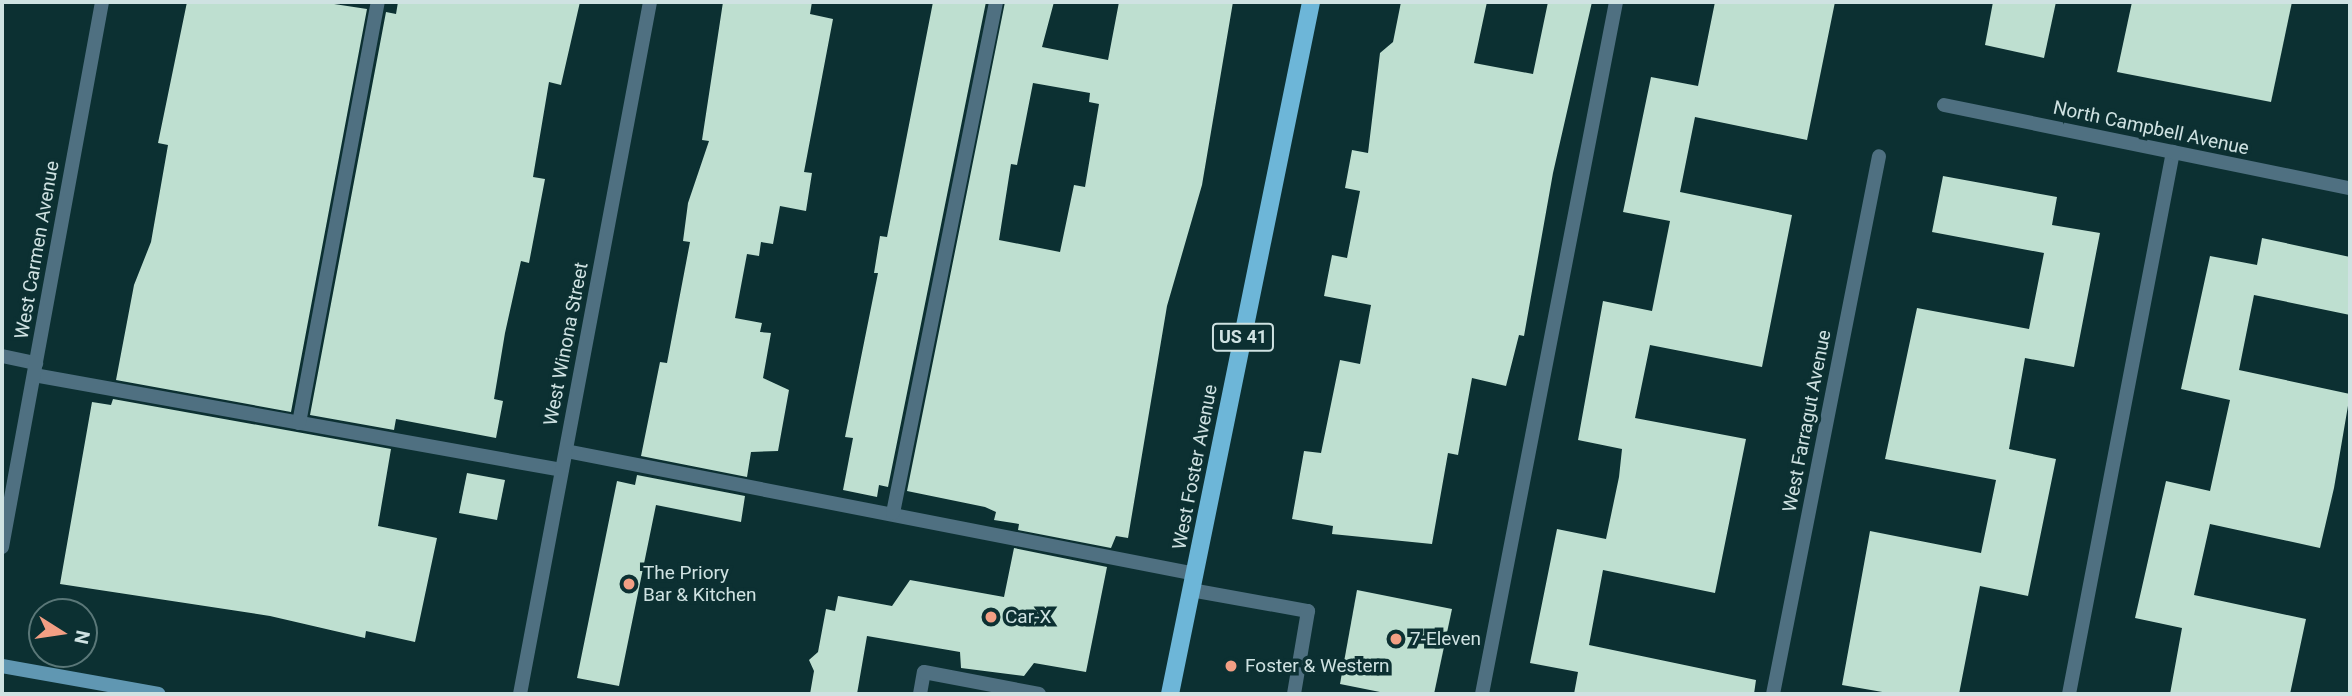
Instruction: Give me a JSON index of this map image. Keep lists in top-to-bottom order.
{
  "streets": {
    "main road": ["US 41", "West Foster Avenue"],
    "street": [
      "North Campbell Avenue",
      "West Carmen Avenue",
      "West Winona Street",
      "West Farragut Avenue"
    ]
  },
  "places": [
    "The Priory Bar & Kitchen",
    "Car-X",
    "7-Eleven",
    "Foster & Western"
  ],
  "north": "right"
}
